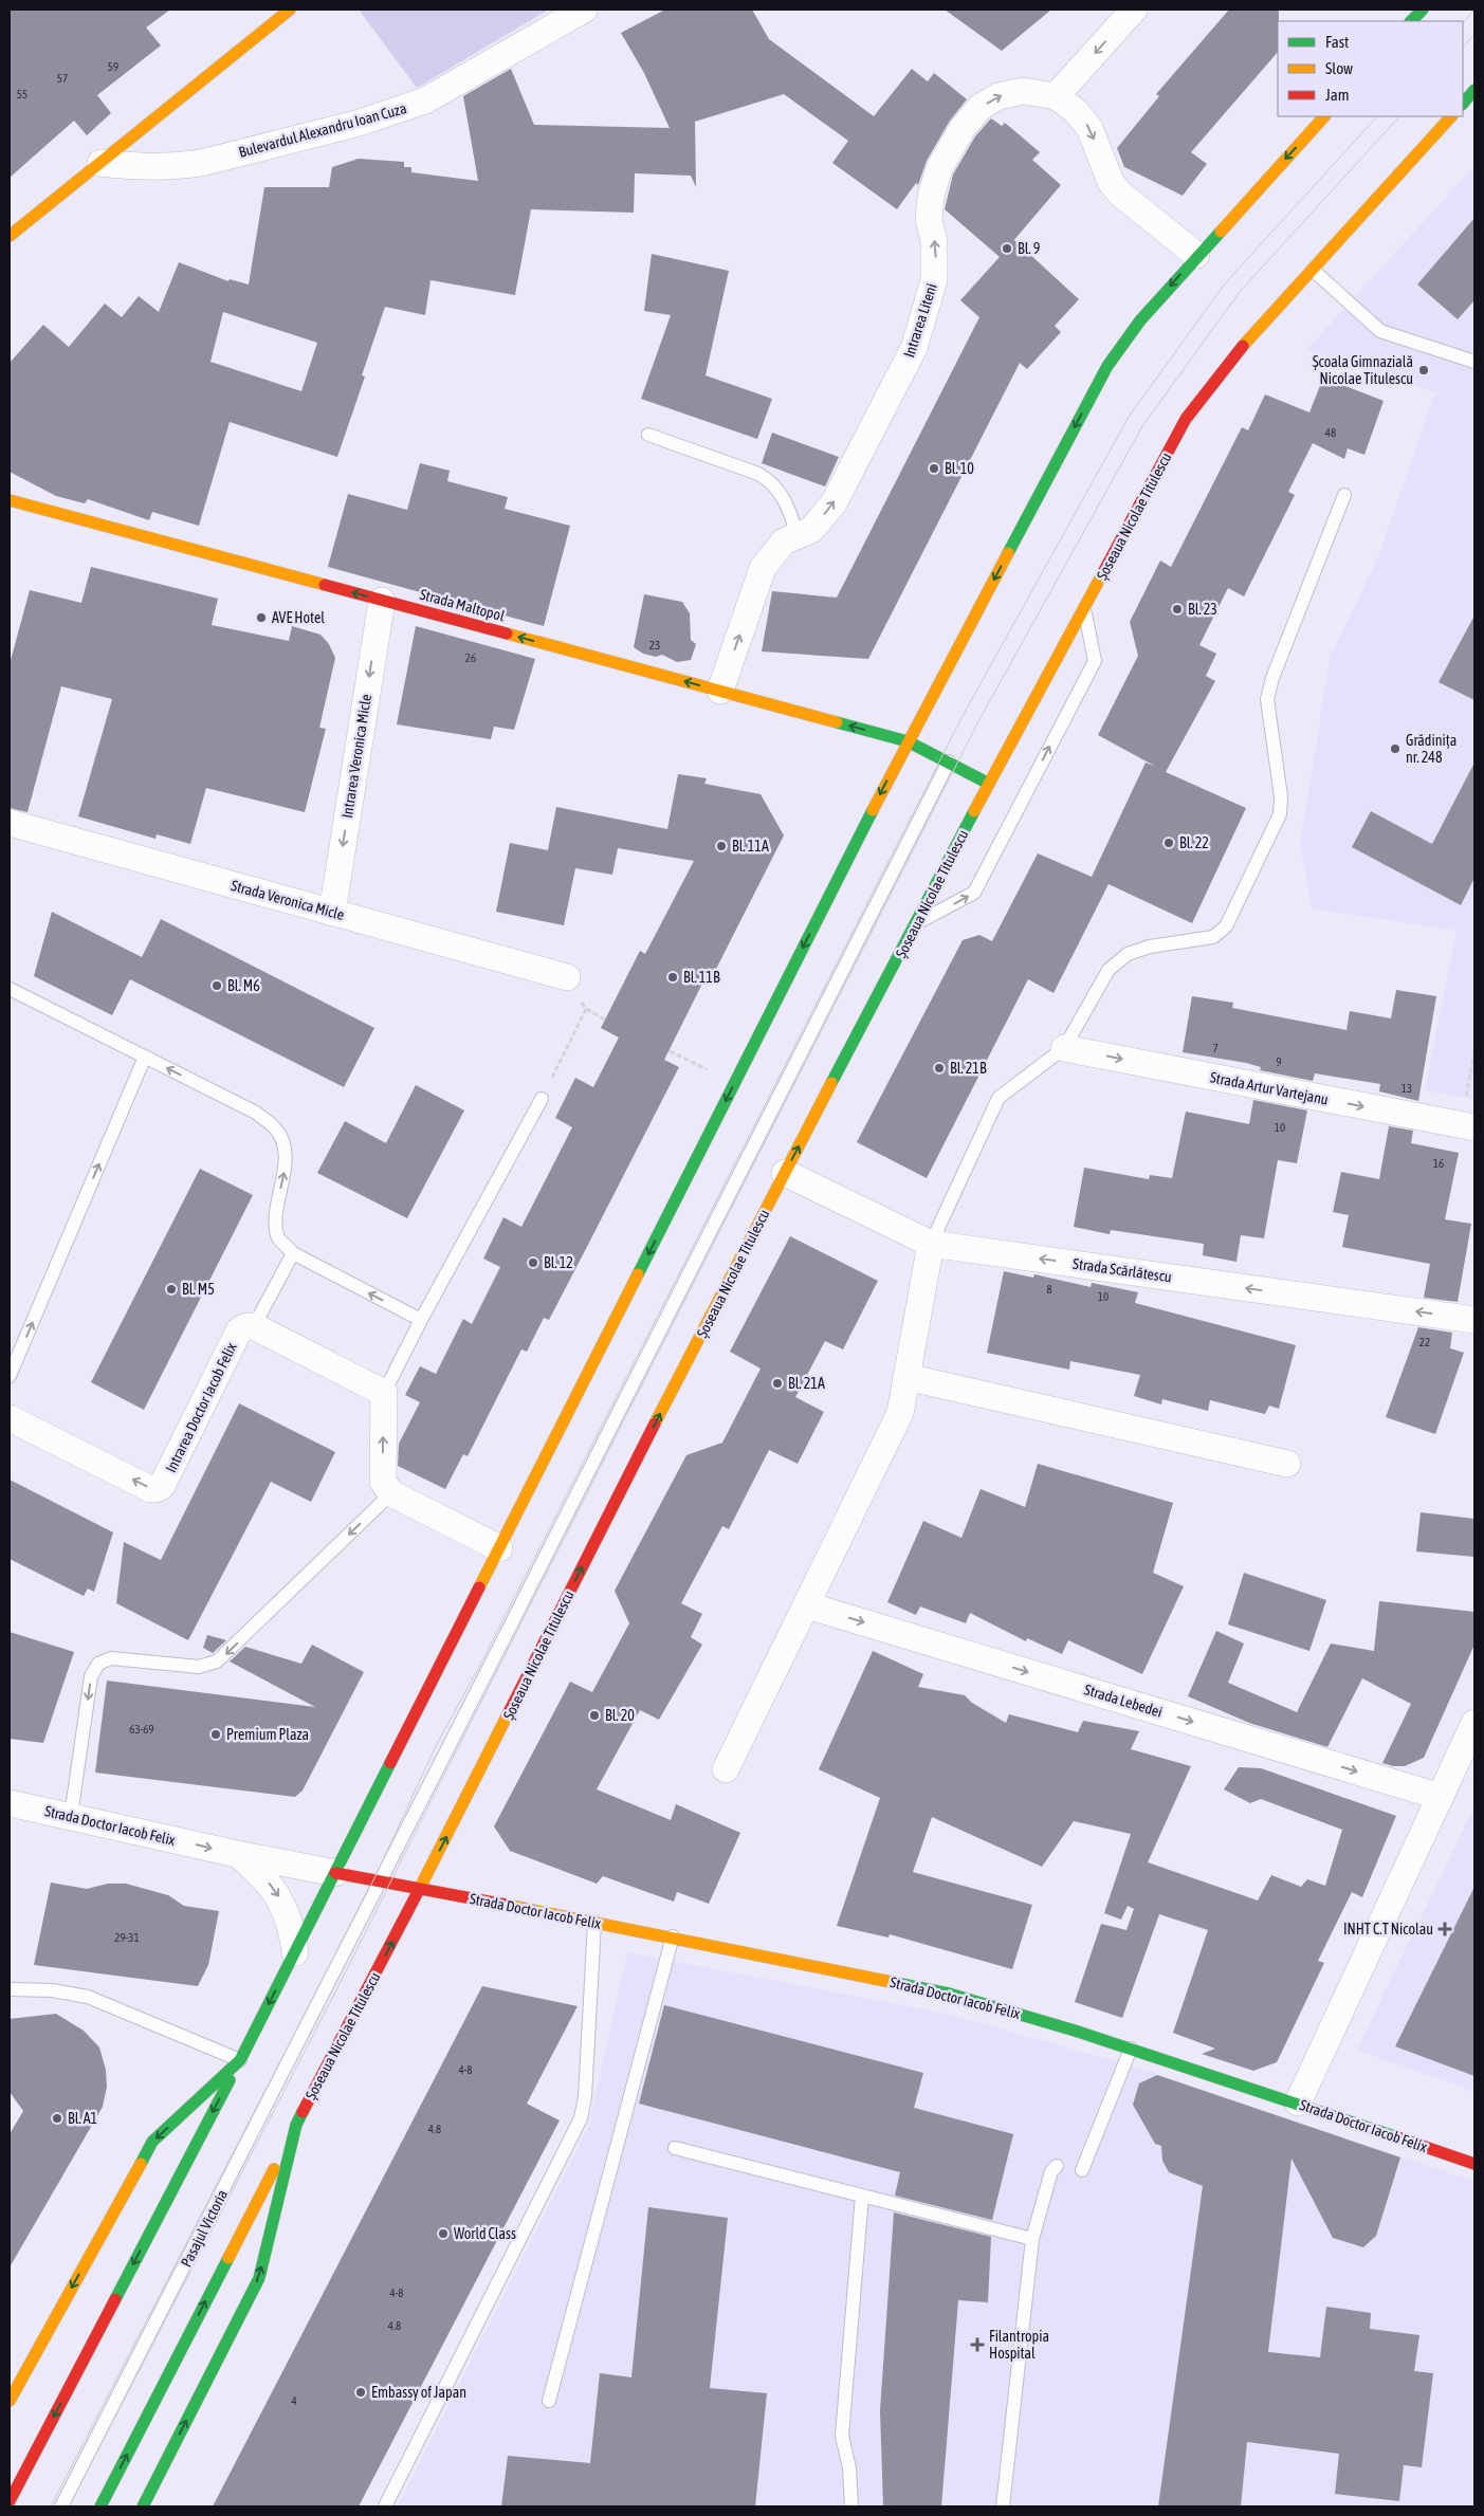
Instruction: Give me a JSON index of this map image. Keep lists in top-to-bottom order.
{
  "streets": {
    "main road": ["Șoseaua Nicolae Titulescu", "Strada Maltopol", "Strada Doctor Iacob Felix"],
    "street": [
      "Bulevardul Alexandru Ioan Cuza",
      "Intrarea Liteni",
      "Intrarea Veronica Micle",
      "Strada Veronica Micle",
      "Strada Artur Vartejanu",
      "Strada Scărlătescu",
      "Intrarea Doctor Iacob Felix",
      "Strada Lebedei"
    ],
    "lane": ["Pasajul Victoria"]
  },
  "crossings": [
    ["Intrarea Liteni", "Strada Maltopol"],
    ["Șoseaua Nicolae Titulescu", "Strada Maltopol"],
    ["Șoseaua Nicolae Titulescu", "Strada Scărlătescu"],
    ["Șoseaua Nicolae Titulescu", "Strada Doctor Iacob Felix"],
    ["Strada Maltopol", "Intrarea Veronica Micle"],
    ["Intrarea Veronica Micle", "Strada Veronica Micle"],
    ["Strada Doctor Iacob Felix", "Pasajul Victoria"]
  ],
  "one_way": [
    "Strada Maltopol",
    "Intrarea Veronica Micle",
    "Strada Artur Vartejanu",
    "Strada Lebedei"
  ],
  "places": {
    "other": [
      "Bl. 9",
      "Școala Gimnazială Nicolae Titulescu",
      "Bl. 10",
      "Bl. 23",
      "AVE Hotel",
      "Grădinița nr. 248",
      "Bl. 22",
      "Bl. 11A",
      "Bl. 11B",
      "Bl. M6",
      "Bl. 21B",
      "Bl. 12",
      "Bl. M5",
      "Bl. 21A",
      "Bl. 20",
      "Premium Plaza",
      "Bl. A1",
      "World Class",
      "Embassy of Japan"
    ],
    "health": ["INHT C.T Nicolau", "Filantropia Hospital"]
  },
  "house_numbers": [
    "59",
    "57",
    "55",
    "48",
    "23",
    "26",
    "7",
    "9",
    "13",
    "10",
    "16",
    "8",
    "10",
    "22",
    "63-69",
    "29-31",
    "4-8",
    "4.8",
    "4-8",
    "4.8",
    "4"
  ],
  "legend": ["Fast", "Slow", "Jam"]
}
